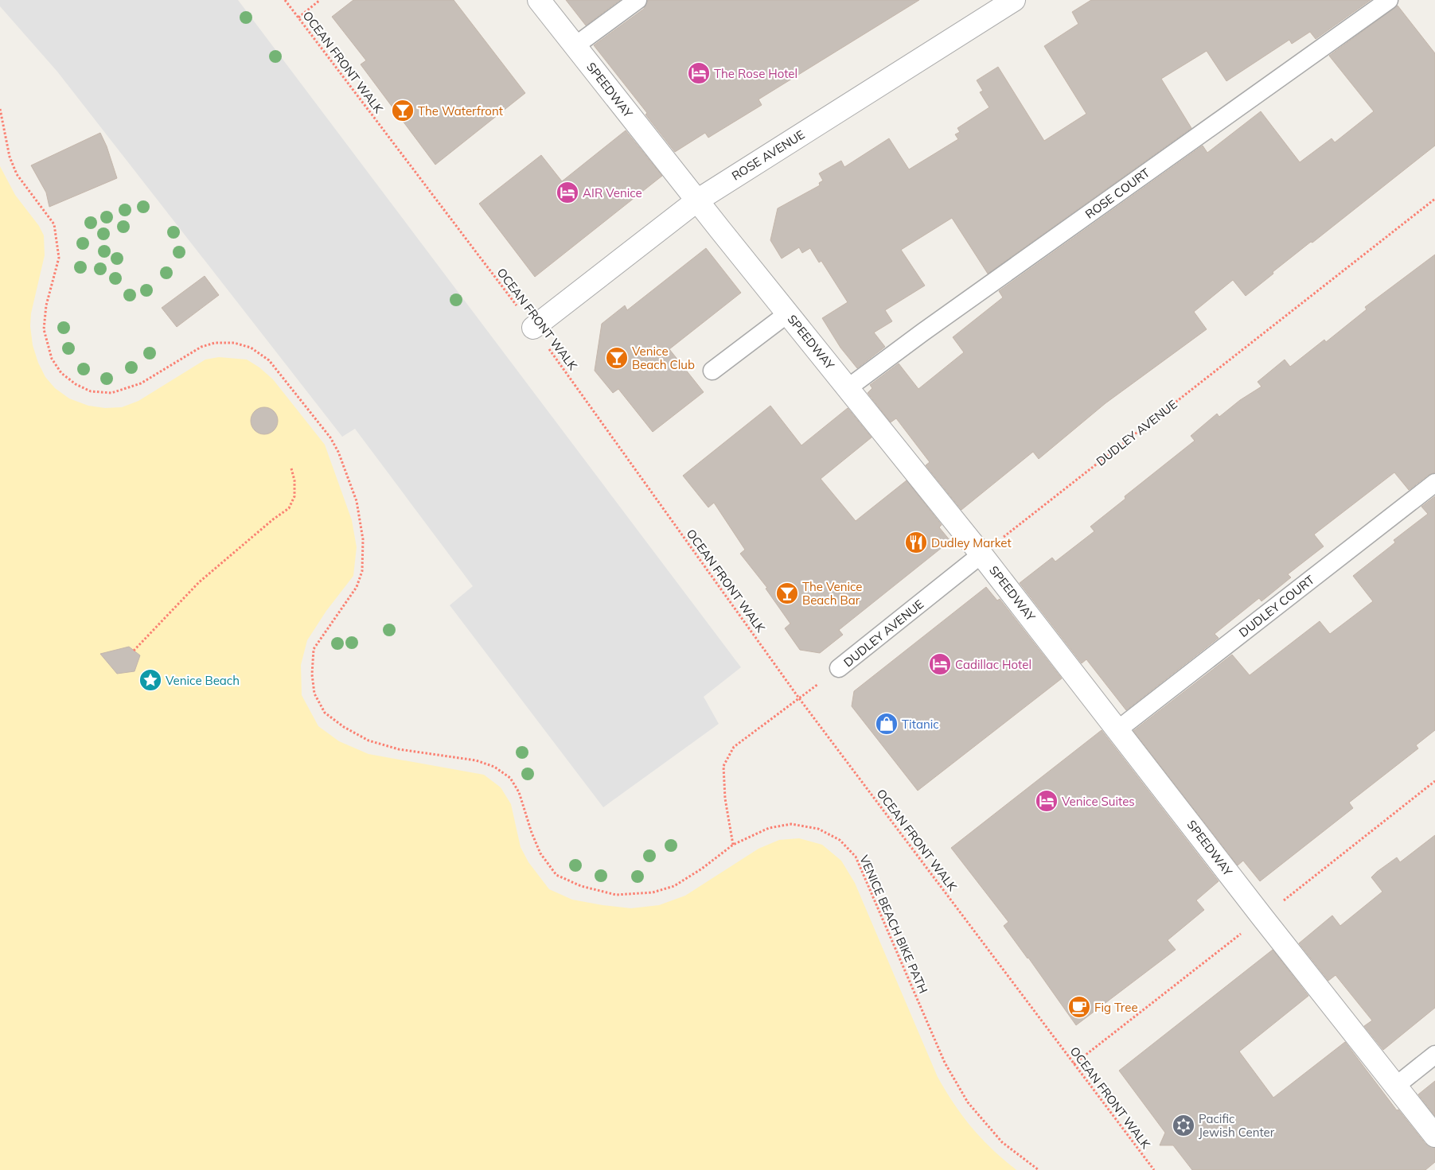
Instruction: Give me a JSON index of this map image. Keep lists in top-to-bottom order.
{
  "streets": {
    "street": ["SPEEDWAY", "ROSE AVENUE"],
    "lane": ["ROSE COURT", "DUDLEY AVENUE", "DUDLEY COURT"],
    "path": ["OCEAN FRONT WALK", "VENICE BEACH BIKE PATH"]
  },
  "crossings": [
    ["OCEAN FRONT WALK", "ROSE AVENUE"],
    ["SPEEDWAY", "ROSE AVENUE"],
    ["SPEEDWAY", "ROSE COURT"],
    ["SPEEDWAY", "DUDLEY AVENUE"],
    ["SPEEDWAY", "DUDLEY COURT"]
  ],
  "places": {
    "hotel": [
      "The Rose Hotel",
      "AIR Venice",
      "Cadillac Hotel",
      "Venice Suites"
    ],
    "bar": ["The Waterfront", "Venice Beach Club", "The Venice Beach Bar"],
    "restaurant": ["Dudley Market"],
    "place": ["Venice Beach"],
    "shop": ["Titanic"],
    "cafe": ["Fig Tree"],
    "synagogue": ["Pacific Jewish Center"]
  }
}
